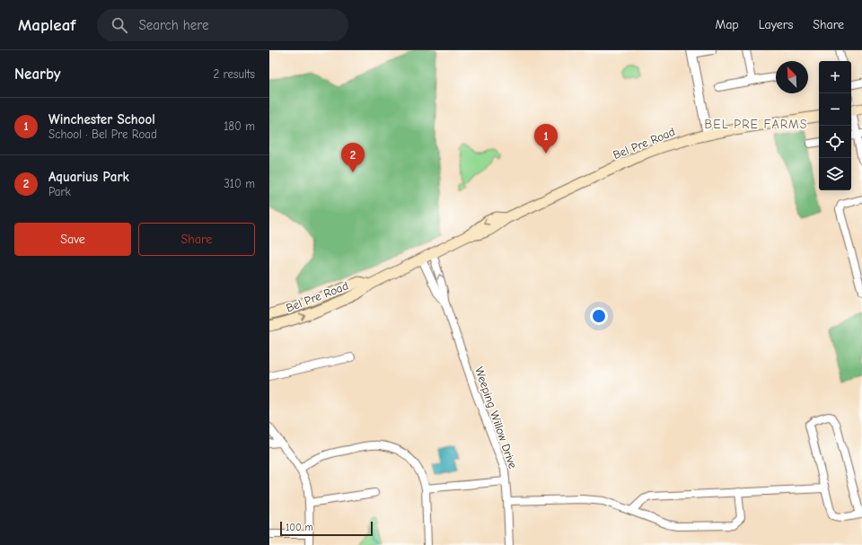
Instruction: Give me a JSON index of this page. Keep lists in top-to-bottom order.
{
  "streets": {
    "main road": ["Bel Pre Road"],
    "street": ["Weeping Willow Drive"]
  },
  "crossings": [
    ["Bel Pre Road", "Weeping Willow Drive"]
  ],
  "districts": ["BEL PRE FARMS"],
  "scale_bar": "100 m",
  "north": "top left",
  "page": {
    "header": "Mapleaf",
    "search": "Search here",
    "nav": ["Map", "Layers", "Share"],
    "heading": ["Nearby", "2 results"],
    "map_buttons": ["+", "−"],
    "list": [
      {
        "mark": "1",
        "name": "Winchester School",
        "note": "School · Bel Pre Road",
        "value": "180 m"
      },
      {
        "mark": "2",
        "name": "Aquarius Park",
        "note": "Park",
        "value": "310 m"
      }
    ],
    "pins": ["1", "2"],
    "buttons": ["Save", "Share"],
    "scale": "100 m"
  }
}
